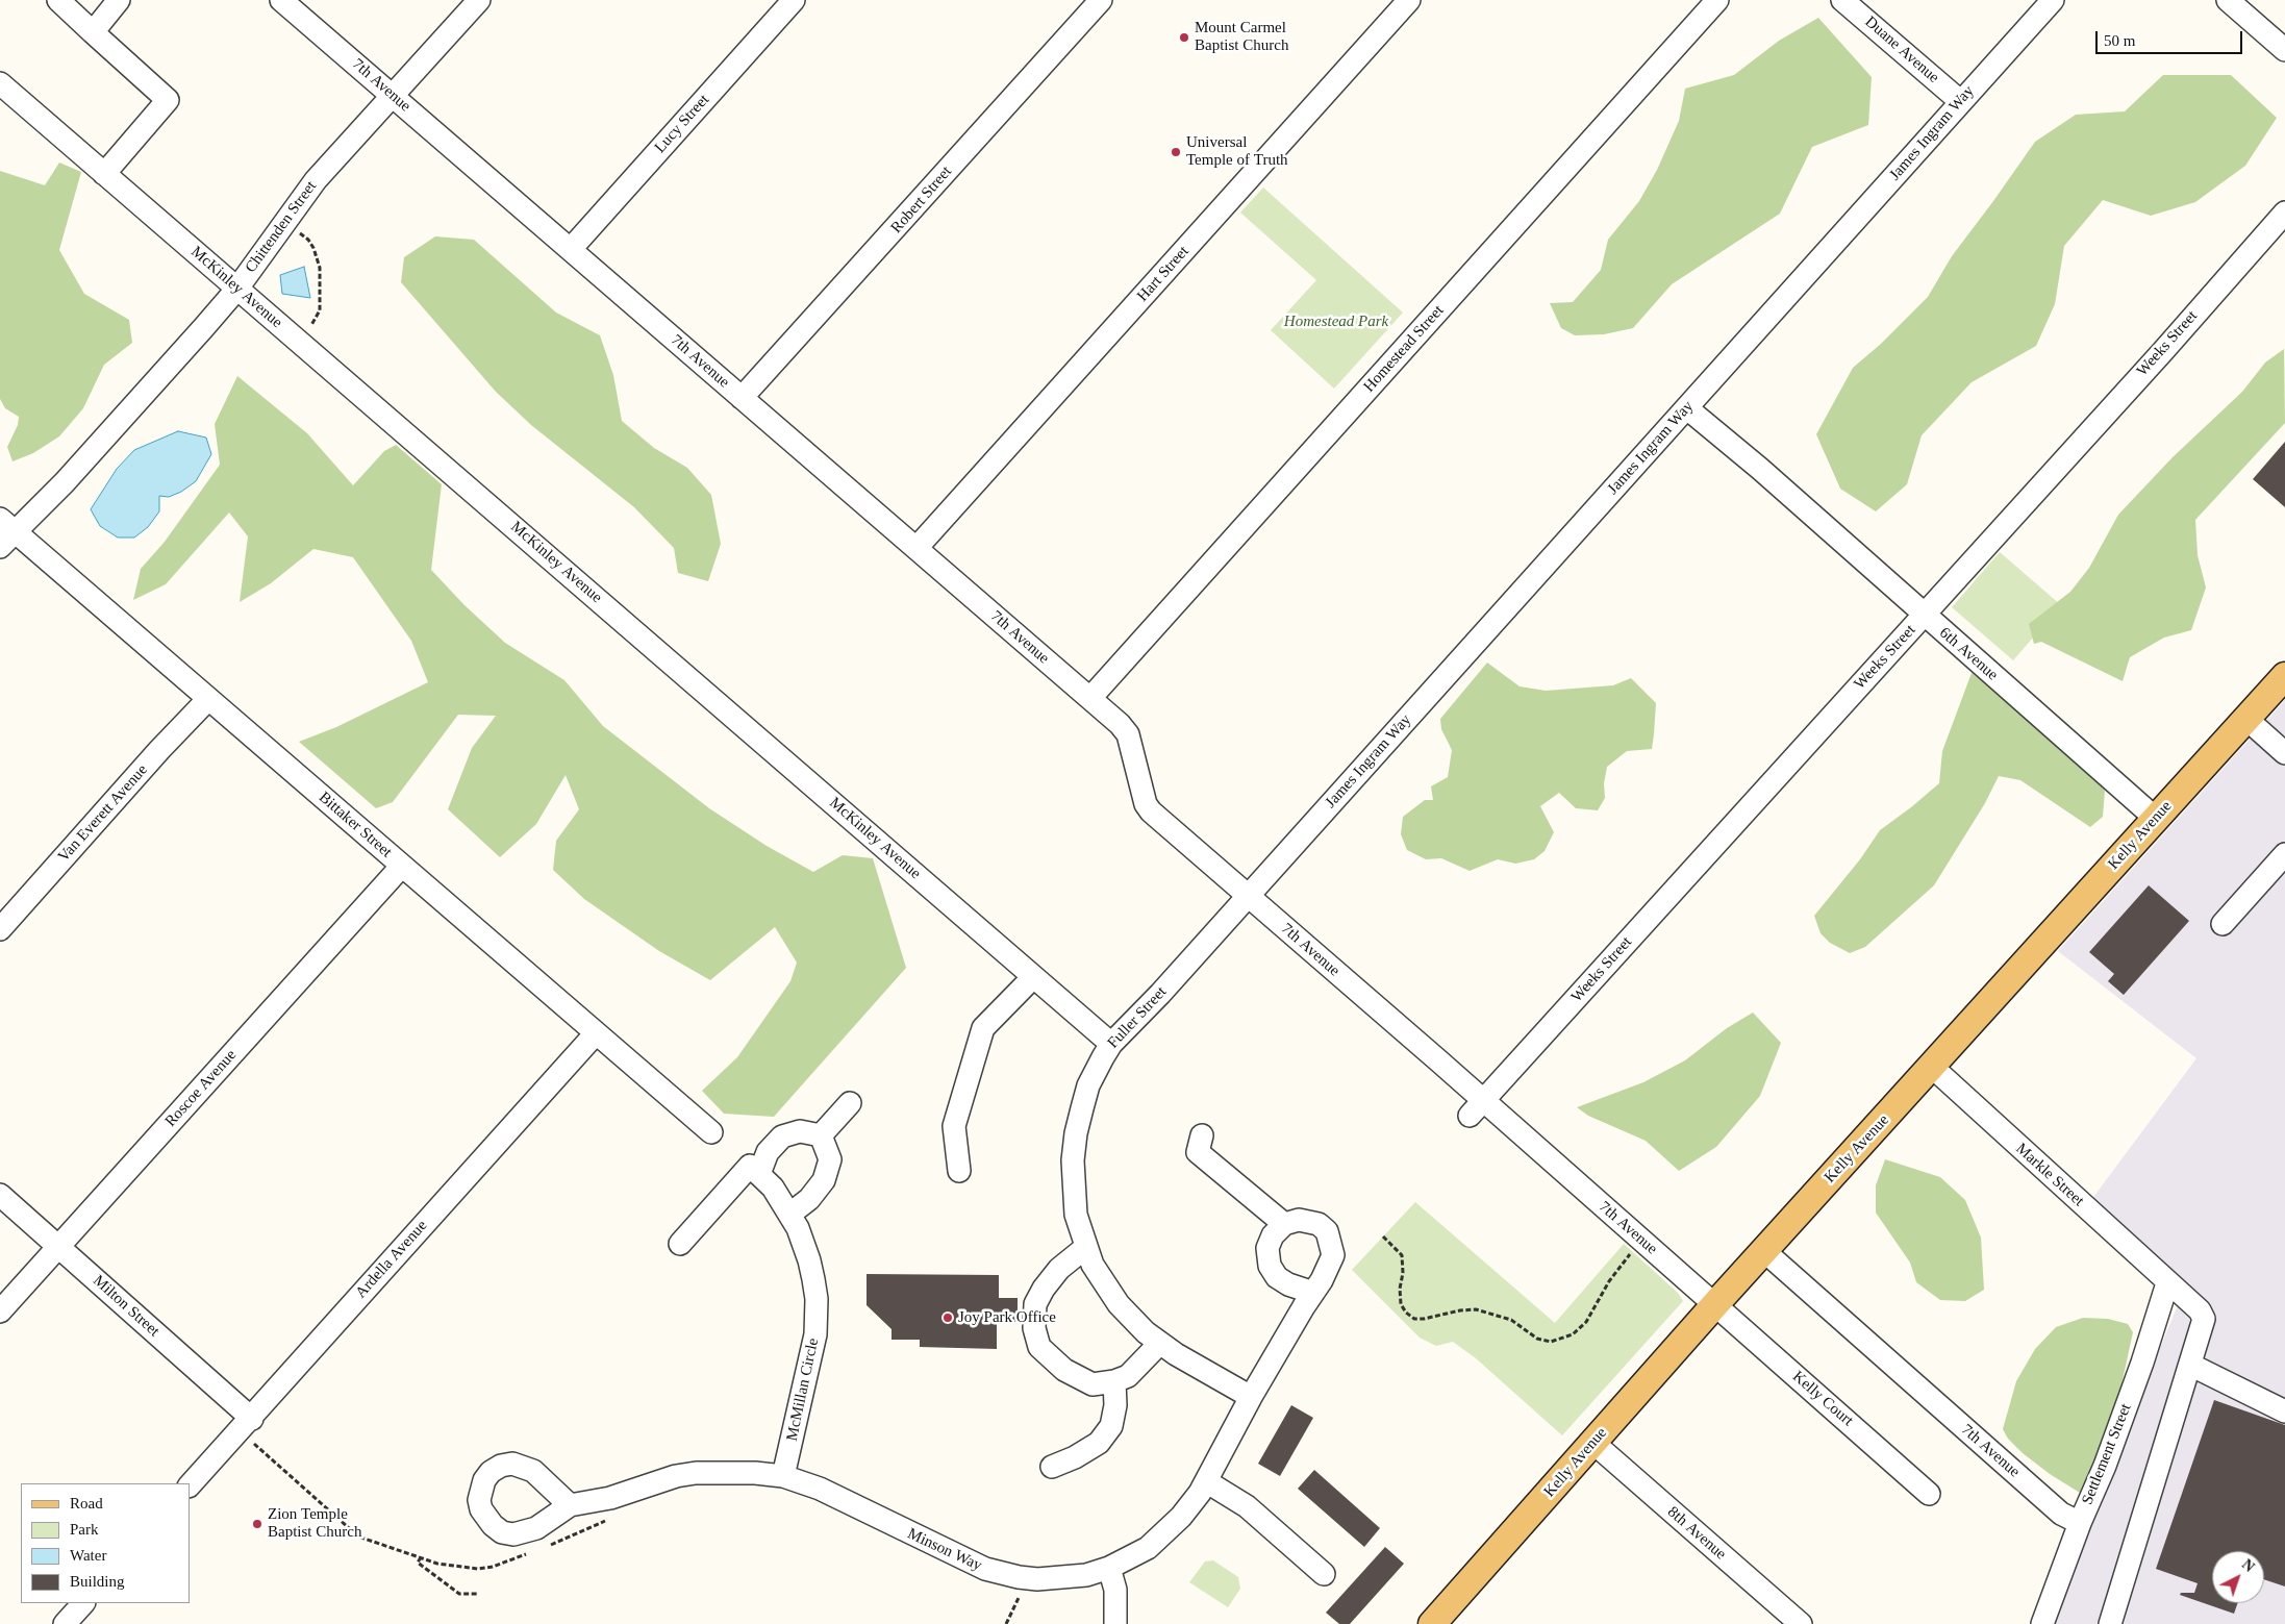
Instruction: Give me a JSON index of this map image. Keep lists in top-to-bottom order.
{
  "streets": {
    "main road": ["Kelly Avenue"],
    "street": [
      "Duane Avenue",
      "7th Avenue",
      "Lucy Street",
      "James Ingram Way",
      "Robert Street",
      "Chittenden Street",
      "Hart Street",
      "McKinley Avenue",
      "Weeks Street",
      "Homestead Street",
      "6th Avenue",
      "Van Everett Avenue",
      "Bittaker Street",
      "Fuller Street",
      "Roscoe Avenue",
      "Markle Street",
      "Ardella Avenue",
      "Milton Street",
      "McMillan Circle",
      "Kelly Court",
      "Settlement Street",
      "8th Avenue",
      "Minson Way"
    ]
  },
  "crossings": [
    ["Duane Avenue", "James Ingram Way"],
    ["7th Avenue", "Lucy Street"],
    ["7th Avenue", "James Ingram Way"],
    ["7th Avenue", "Robert Street"],
    ["7th Avenue", "Chittenden Street"],
    ["7th Avenue", "Hart Street"],
    ["7th Avenue", "Weeks Street"],
    ["7th Avenue", "Homestead Street"],
    ["7th Avenue", "Kelly Avenue"],
    ["7th Avenue", "Fuller Street"],
    ["7th Avenue", "Kelly Court"],
    ["7th Avenue", "Settlement Street"],
    ["James Ingram Way", "6th Avenue"],
    ["James Ingram Way", "Fuller Street"],
    ["Chittenden Street", "McKinley Avenue"],
    ["Chittenden Street", "Bittaker Street"],
    ["McKinley Avenue", "Fuller Street"],
    ["Weeks Street", "6th Avenue"],
    ["6th Avenue", "Kelly Avenue"],
    ["Van Everett Avenue", "Bittaker Street"],
    ["Bittaker Street", "Roscoe Avenue"],
    ["Bittaker Street", "Ardella Avenue"],
    ["Kelly Avenue", "Markle Street"],
    ["Kelly Avenue", "Kelly Court"],
    ["Kelly Avenue", "8th Avenue"],
    ["Fuller Street", "Minson Way"],
    ["Roscoe Avenue", "Milton Street"],
    ["Markle Street", "Settlement Street"],
    ["Ardella Avenue", "Milton Street"],
    ["McMillan Circle", "Minson Way"]
  ],
  "parks": ["Homestead Park"],
  "places": [
    "Mount Carmel Baptist Church",
    "Universal Temple of Truth",
    "Joy Park Office",
    "Zion Temple Baptist Church"
  ],
  "legend": [
    "Road",
    "Park",
    "Water",
    "Building"
  ],
  "scale_bar": "50 m",
  "north": "top right"
}
